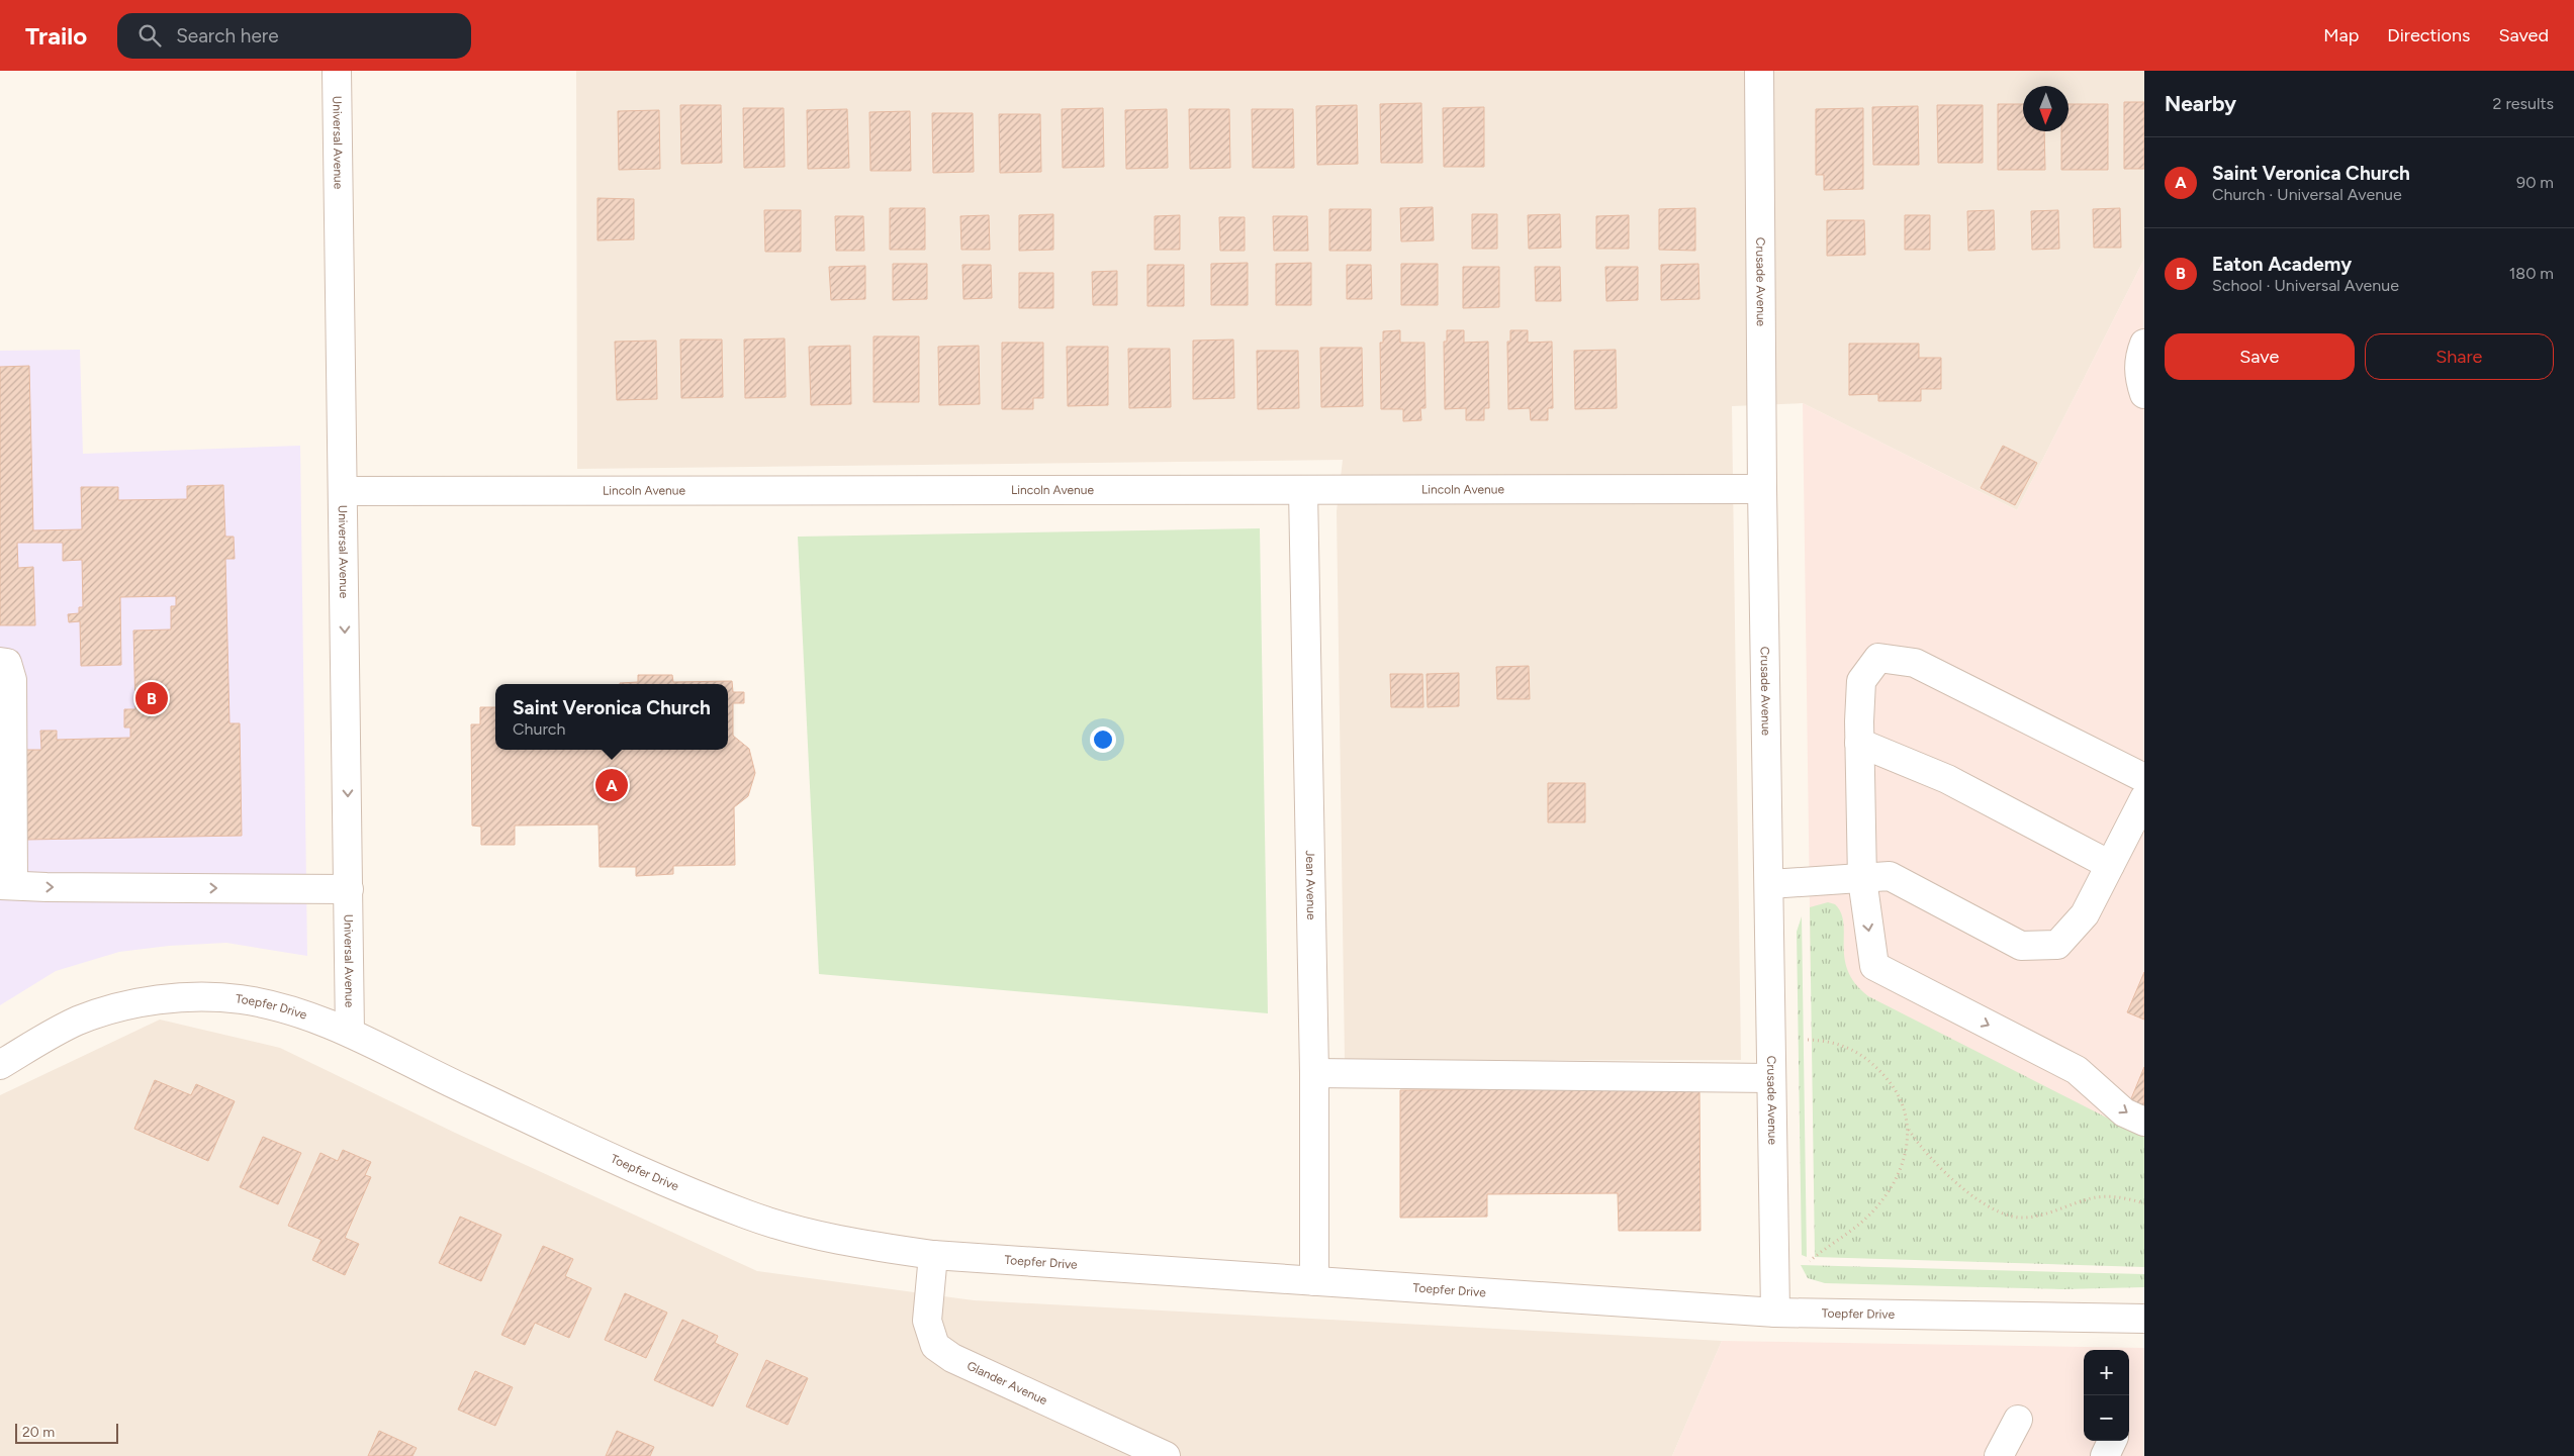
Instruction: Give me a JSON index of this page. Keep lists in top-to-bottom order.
{
  "streets": {
    "street": [
      "Universal Avenue",
      "Crusade Avenue",
      "Lincoln Avenue",
      "Jean Avenue",
      "Toepfer Drive",
      "Glander Avenue"
    ]
  },
  "crossings": [
    ["Universal Avenue", "Lincoln Avenue"],
    ["Universal Avenue", "Toepfer Drive"],
    ["Crusade Avenue", "Lincoln Avenue"],
    ["Crusade Avenue", "Toepfer Drive"],
    ["Lincoln Avenue", "Jean Avenue"],
    ["Jean Avenue", "Toepfer Drive"],
    ["Toepfer Drive", "Glander Avenue"]
  ],
  "one_way": ["Universal Avenue"],
  "scale_bar": "20 m",
  "north": "bottom",
  "page": {
    "header": "Trailo",
    "search": "Search here",
    "nav": ["Map", "Directions", "Saved"],
    "heading": ["Nearby", "2 results"],
    "list": [
      {
        "mark": "A",
        "name": "Saint Veronica Church",
        "note": "Church · Universal Avenue",
        "value": "90 m"
      },
      {
        "mark": "B",
        "name": "Eaton Academy",
        "note": "School · Universal Avenue",
        "value": "180 m"
      }
    ],
    "buttons": ["Save", "Share"],
    "pins": ["B", "A"],
    "popup": ["Saint Veronica Church", "Church"],
    "map_buttons": ["+", "−"],
    "scale": "20 m"
  }
}
